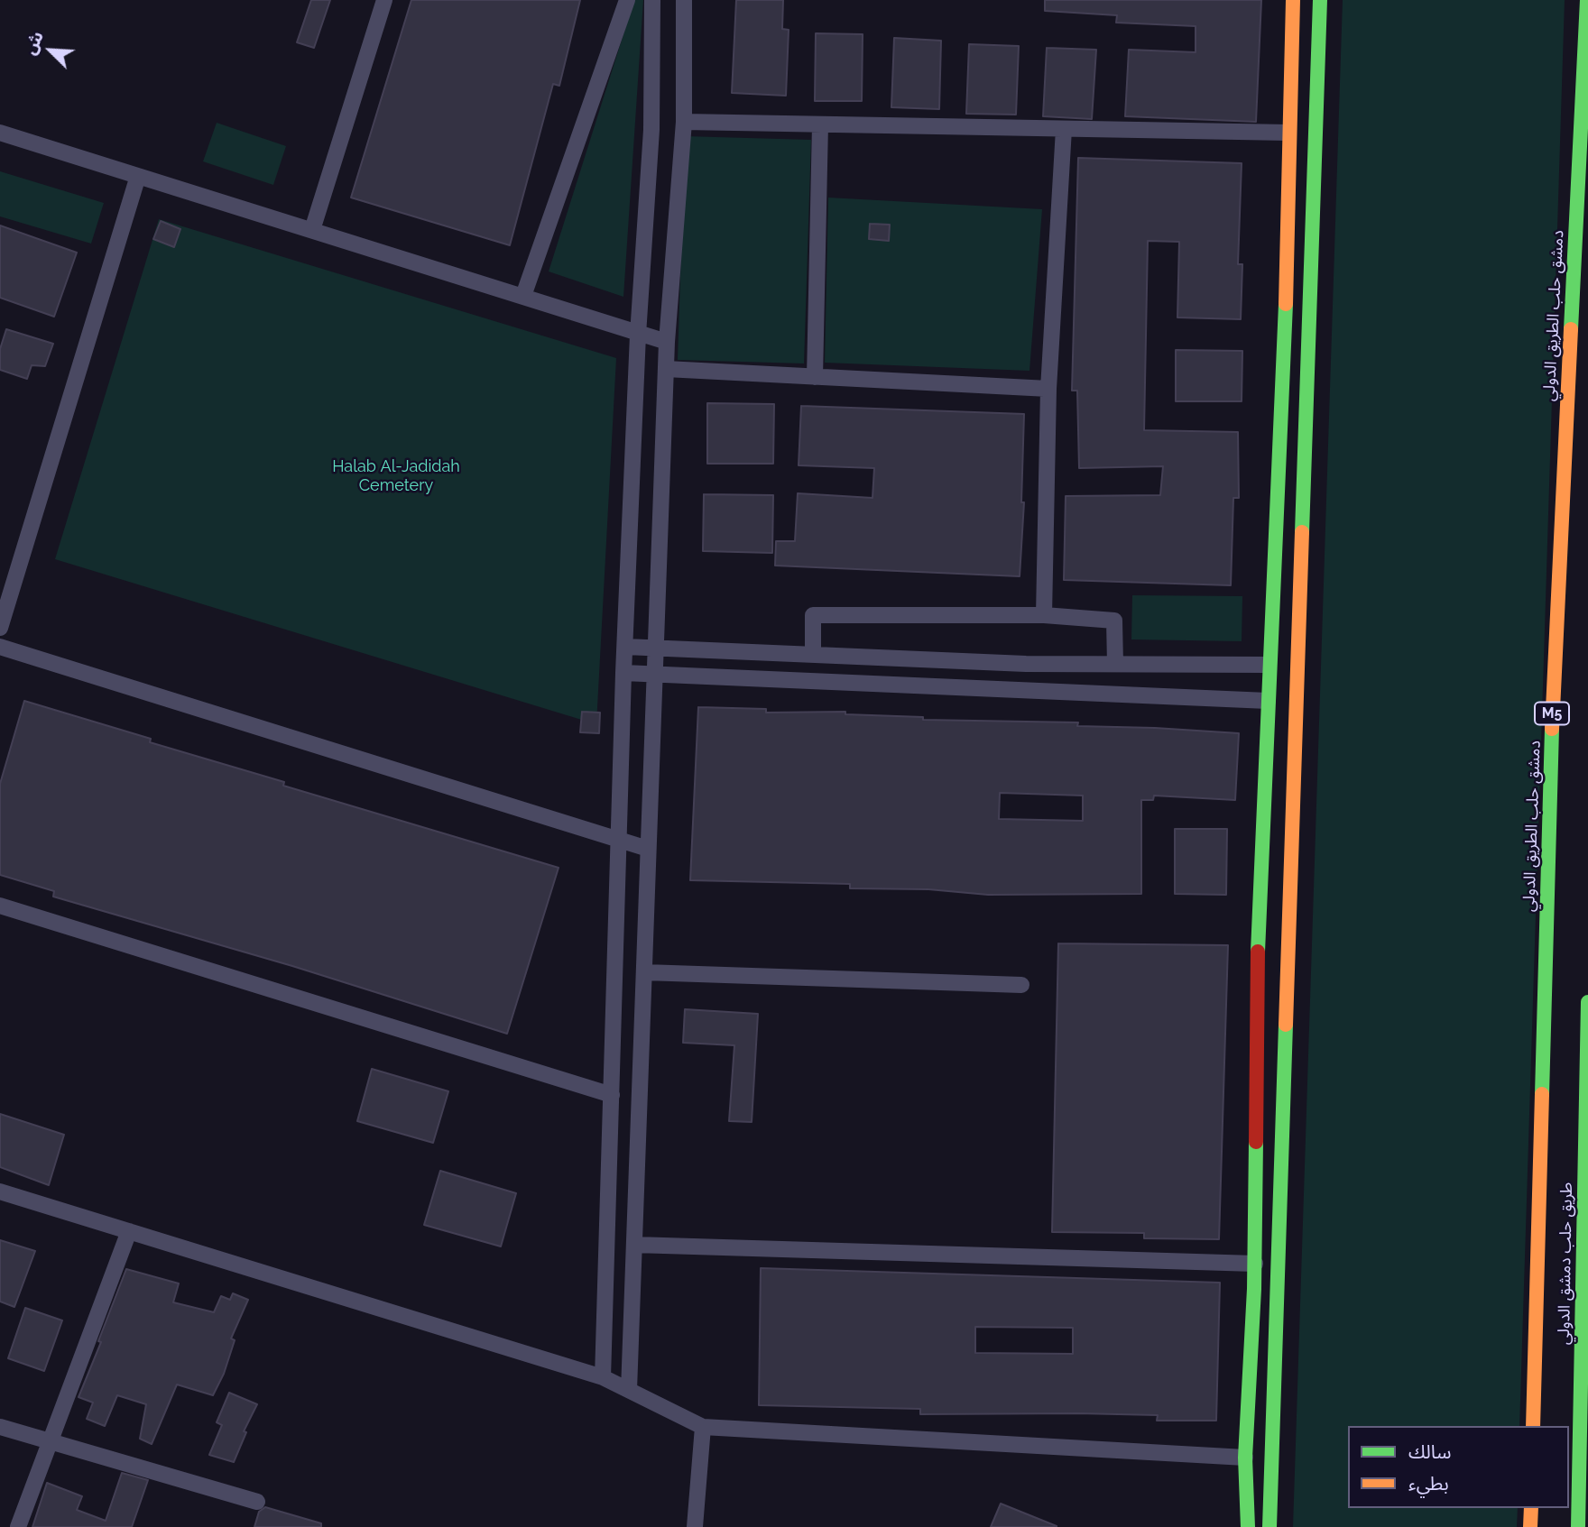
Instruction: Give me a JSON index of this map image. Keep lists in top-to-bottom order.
{
  "streets": {
    "main road": ["دمشق حلب الطريق الدولي", "M5", "طريق حلب دمشق الدولي"]
  },
  "parks": ["Halab Al-Jadidah Cemetery"],
  "legend": ["سالك", "بطيء"],
  "north": "top left"
}
